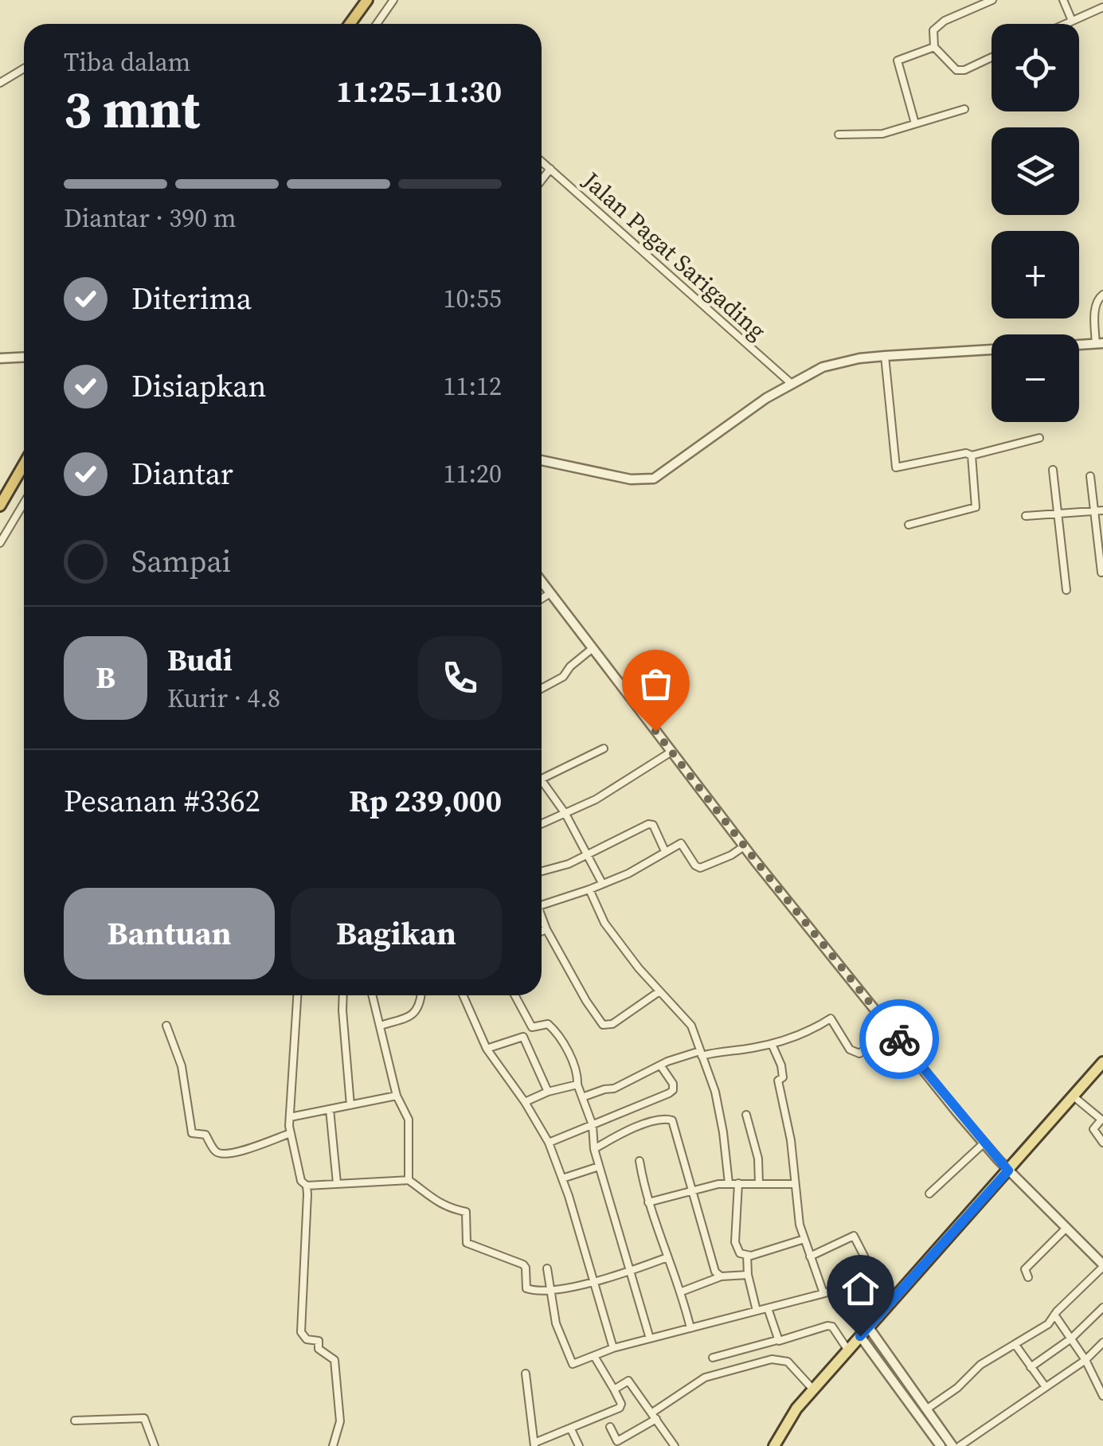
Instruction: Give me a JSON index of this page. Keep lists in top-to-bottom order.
{
  "streets": {
    "street": ["Jalan Pagat Sarigading"]
  },
  "page": {
    "map_buttons": ["+", "−"],
    "heading": ["3 mnt", "Tiba dalam", "11:25–11:30"],
    "panel": [
      "Budi",
      "Kurir · 4.8",
      "Pesanan #3362",
      "Rp 239,000"
    ],
    "bar": "Diantar · 390 m",
    "list": [
      ["Diterima", "10:55"],
      ["Disiapkan", "11:12"],
      ["Diantar", "11:20"],
      "Sampai"
    ],
    "round": "B",
    "buttons": ["Bantuan", "Bagikan"]
  }
}
